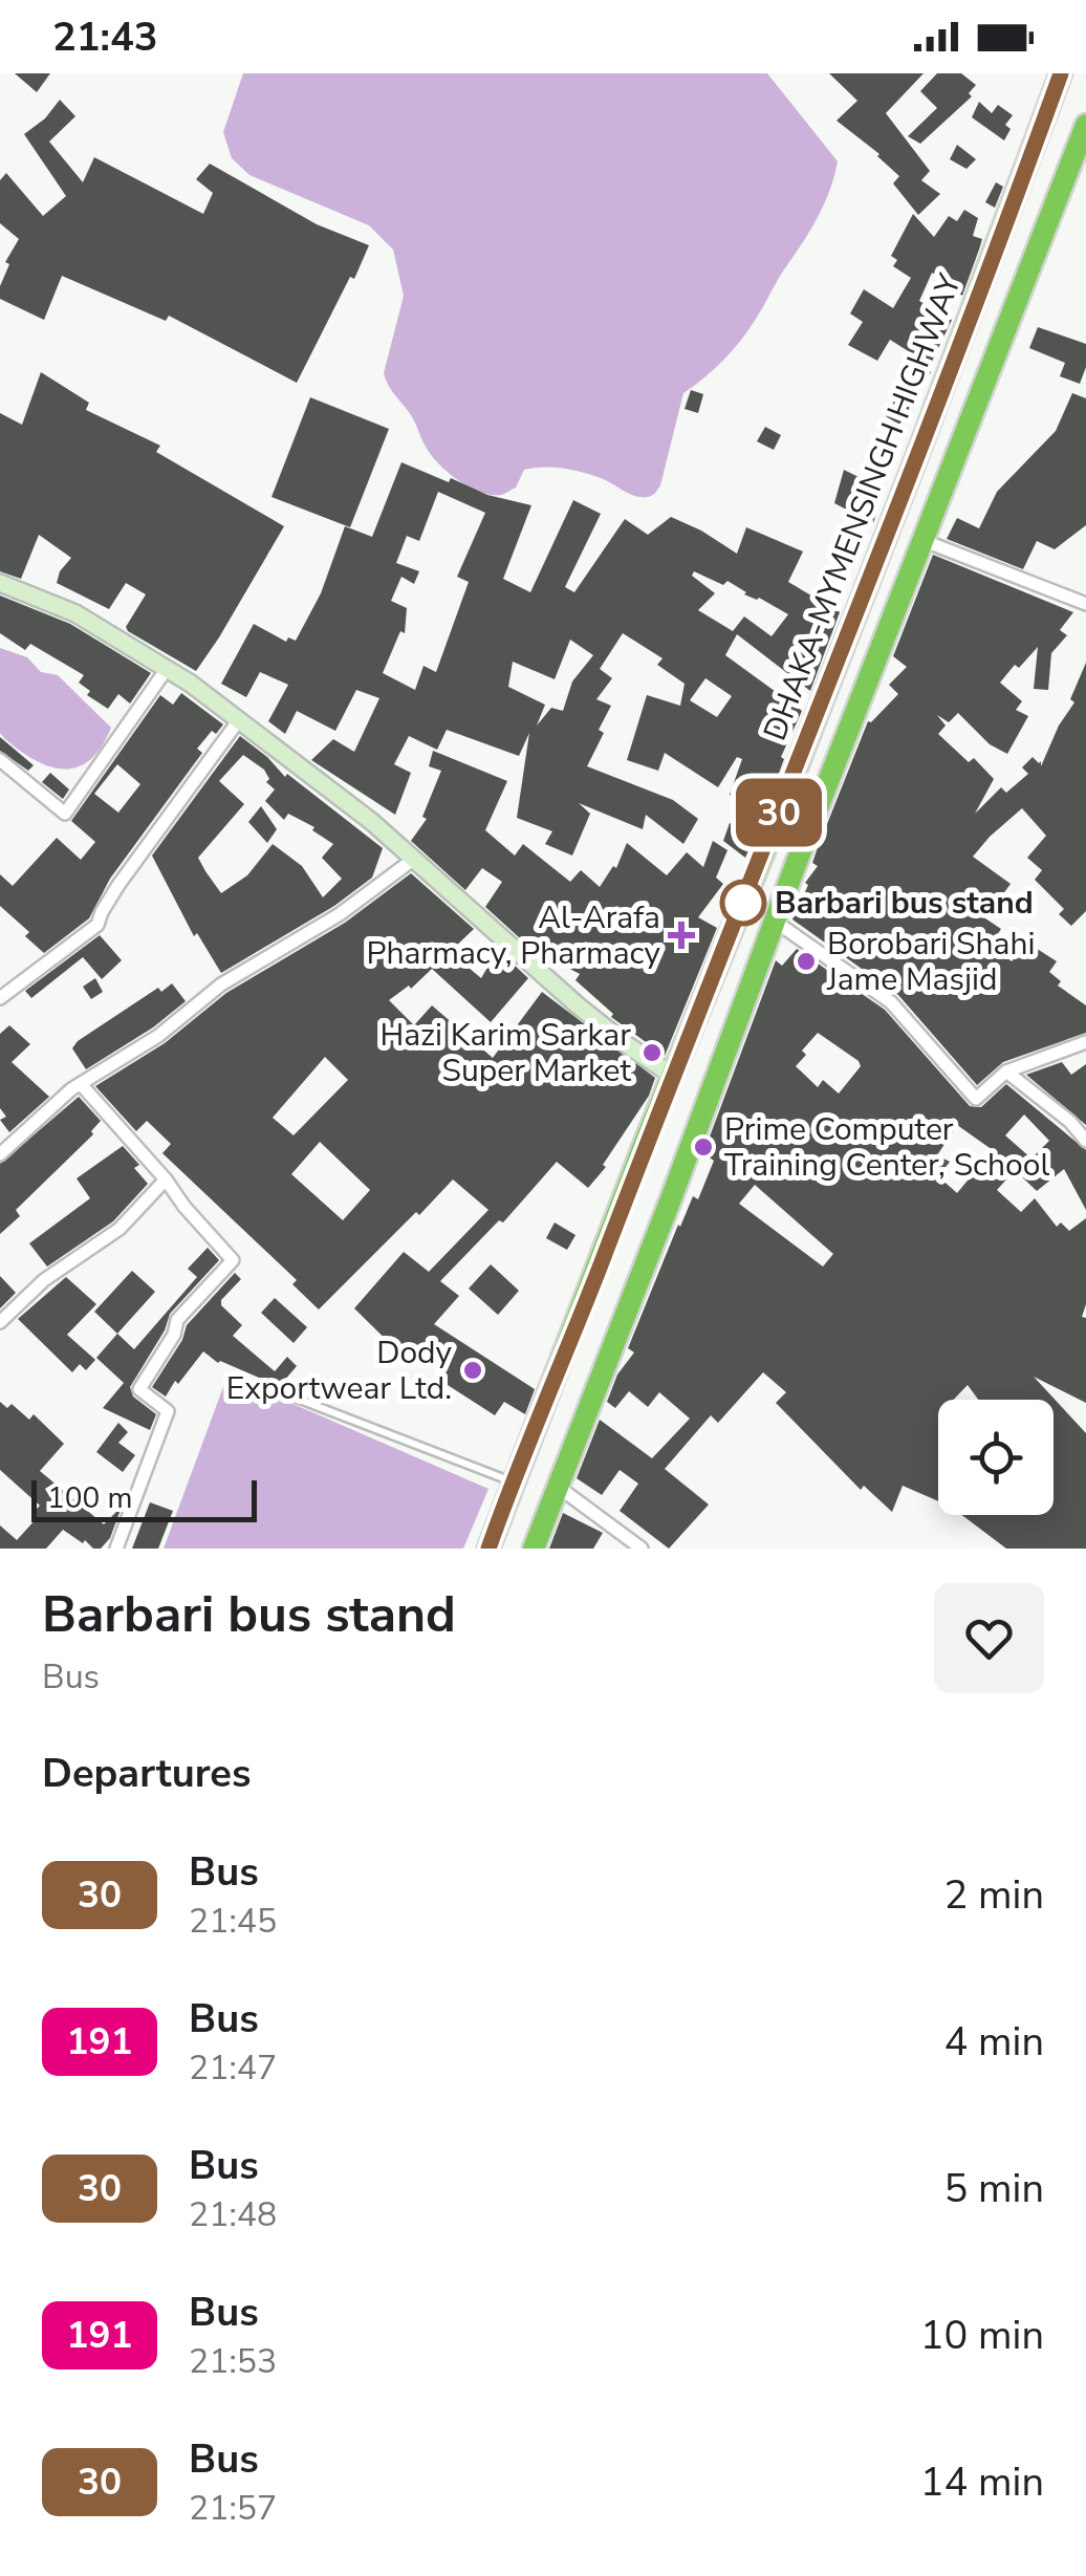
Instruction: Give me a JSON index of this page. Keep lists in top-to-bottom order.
{
  "streets": {
    "highway": ["DHAKA-MYMENSINGH HIGHWAY"]
  },
  "places": {
    "other": [
      "Barbari bus stand",
      "Borobari Shahi Jame Masjid",
      "Hazi Karim Sarkar Super Market",
      "Prime Computer Training Center, School",
      "Dody Exportwear Ltd."
    ],
    "health": ["Al-Arafa Pharmacy, Pharmacy"]
  },
  "lines": ["bus line 30"],
  "scale_bar": "100 m",
  "page": {
    "status": "21:43",
    "on_map": "30",
    "scale": "100 m",
    "heading": [
      ["Barbari bus stand", "Bus"],
      "Departures"
    ],
    "list": [
      {
        "mark": "30",
        "name": "Bus",
        "note": "21:45",
        "value": "2 min"
      },
      {
        "mark": "191",
        "name": "Bus",
        "note": "21:47",
        "value": "4 min"
      },
      {
        "mark": "30",
        "name": "Bus",
        "note": "21:48",
        "value": "5 min"
      },
      {
        "mark": "191",
        "name": "Bus",
        "note": "21:53",
        "value": "10 min"
      },
      {
        "mark": "30",
        "name": "Bus",
        "note": "21:57",
        "value": "14 min"
      }
    ]
  }
}
